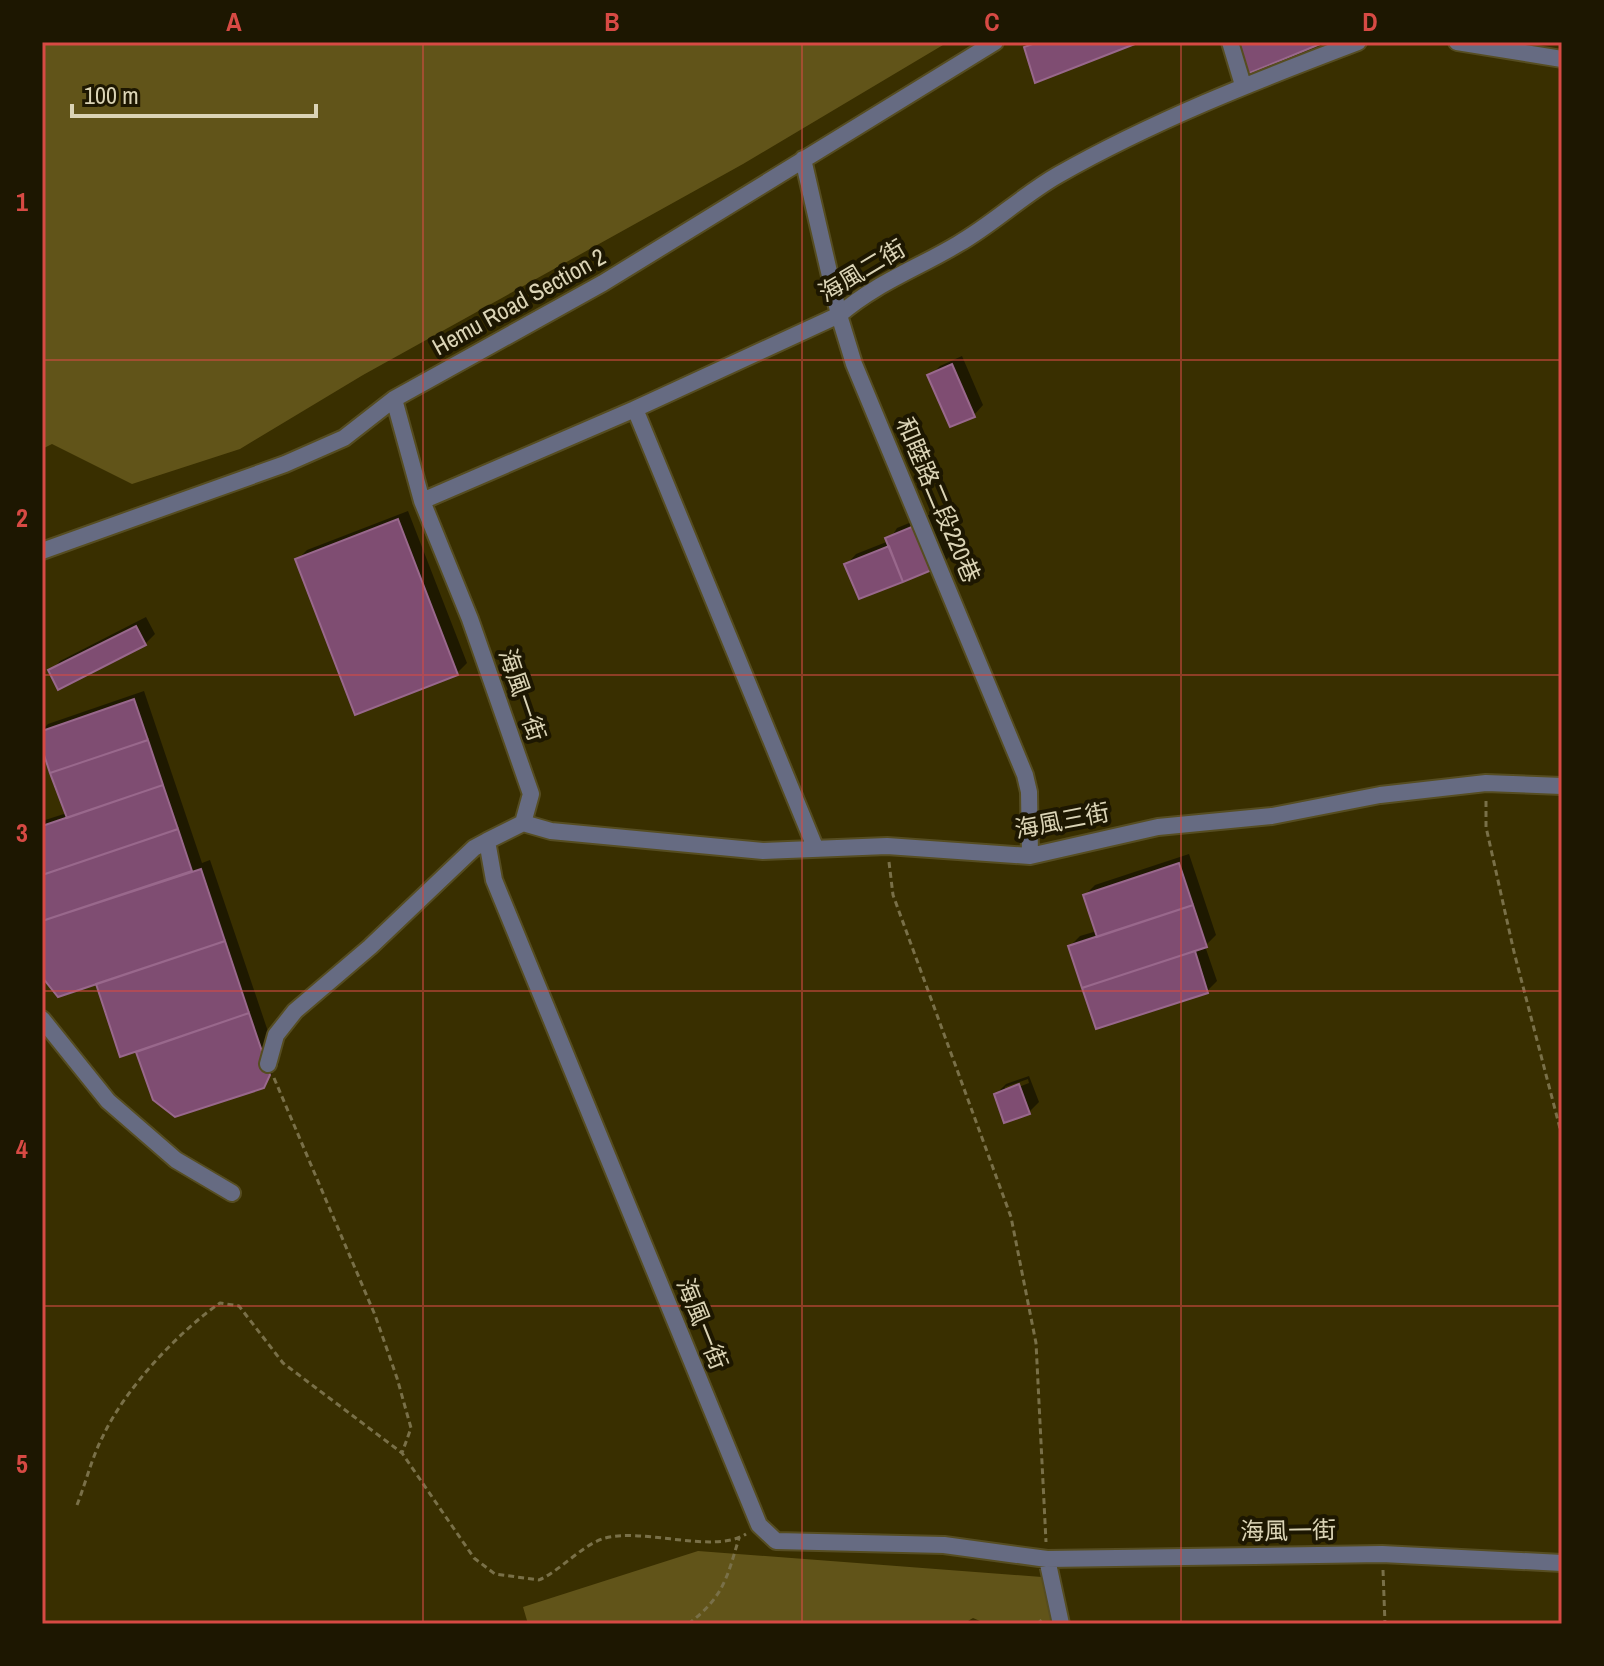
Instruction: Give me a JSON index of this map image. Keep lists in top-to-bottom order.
{
  "streets": {
    "street": [
      "海風二街",
      "Hemu Road Section 2",
      "和睦路二段220巷",
      "海風一街",
      "海風三街"
    ]
  },
  "crossings": [
    ["海風二街", "和睦路二段220巷"],
    ["海風二街", "海風一街"],
    ["Hemu Road Section 2", "和睦路二段220巷"],
    ["Hemu Road Section 2", "海風一街"],
    ["和睦路二段220巷", "海風三街"],
    ["海風一街", "海風三街"]
  ],
  "scale_bar": "100 m",
  "grid": {
    "columns": [
      "A",
      "B",
      "C",
      "D"
    ],
    "rows": [
      "1",
      "2",
      "3",
      "4",
      "5"
    ]
  }
}
